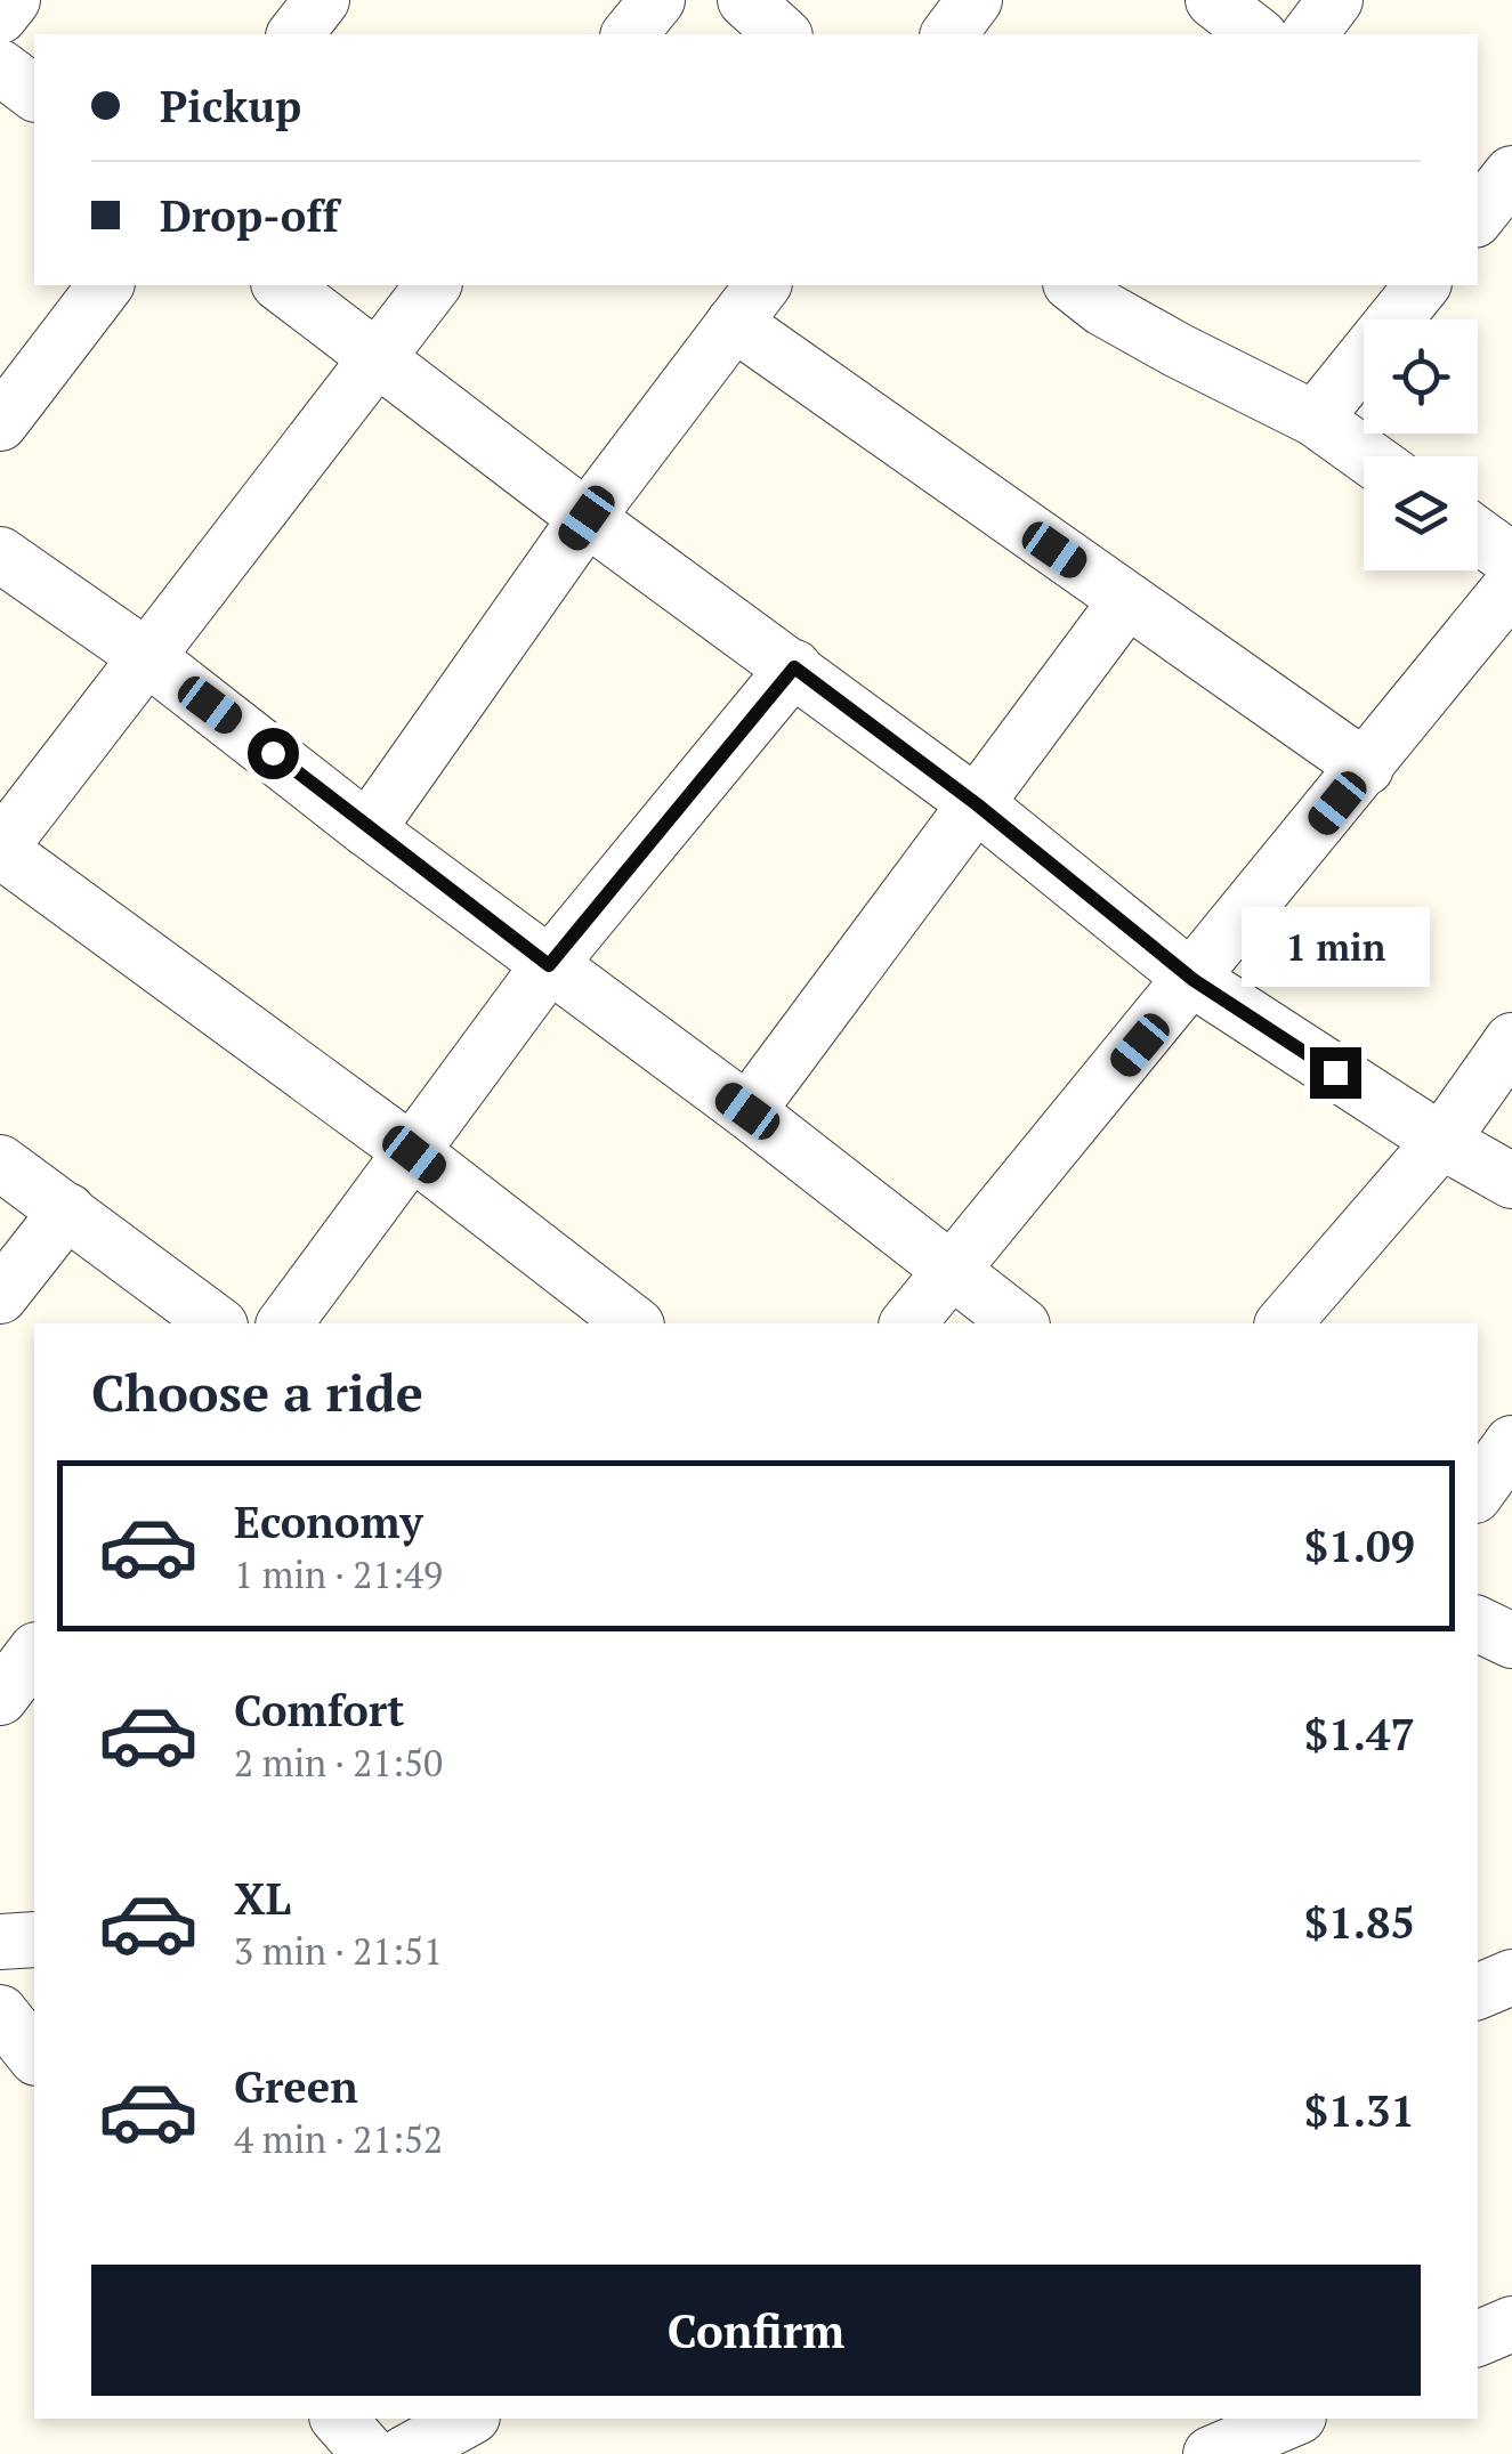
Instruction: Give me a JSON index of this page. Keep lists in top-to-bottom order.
{
  "page": {
    "banner": ["Pickup", "Drop-off"],
    "bubble": "1 min",
    "heading": "Choose a ride",
    "list": [
      {
        "name": "Economy",
        "note": "1 min · 21:49",
        "value": "$1.09"
      },
      {
        "name": "Comfort",
        "note": "2 min · 21:50",
        "value": "$1.47"
      },
      {
        "name": "XL",
        "note": "3 min · 21:51",
        "value": "$1.85"
      },
      {
        "name": "Green",
        "note": "4 min · 21:52",
        "value": "$1.31"
      }
    ],
    "buttons": "Confirm"
  }
}
